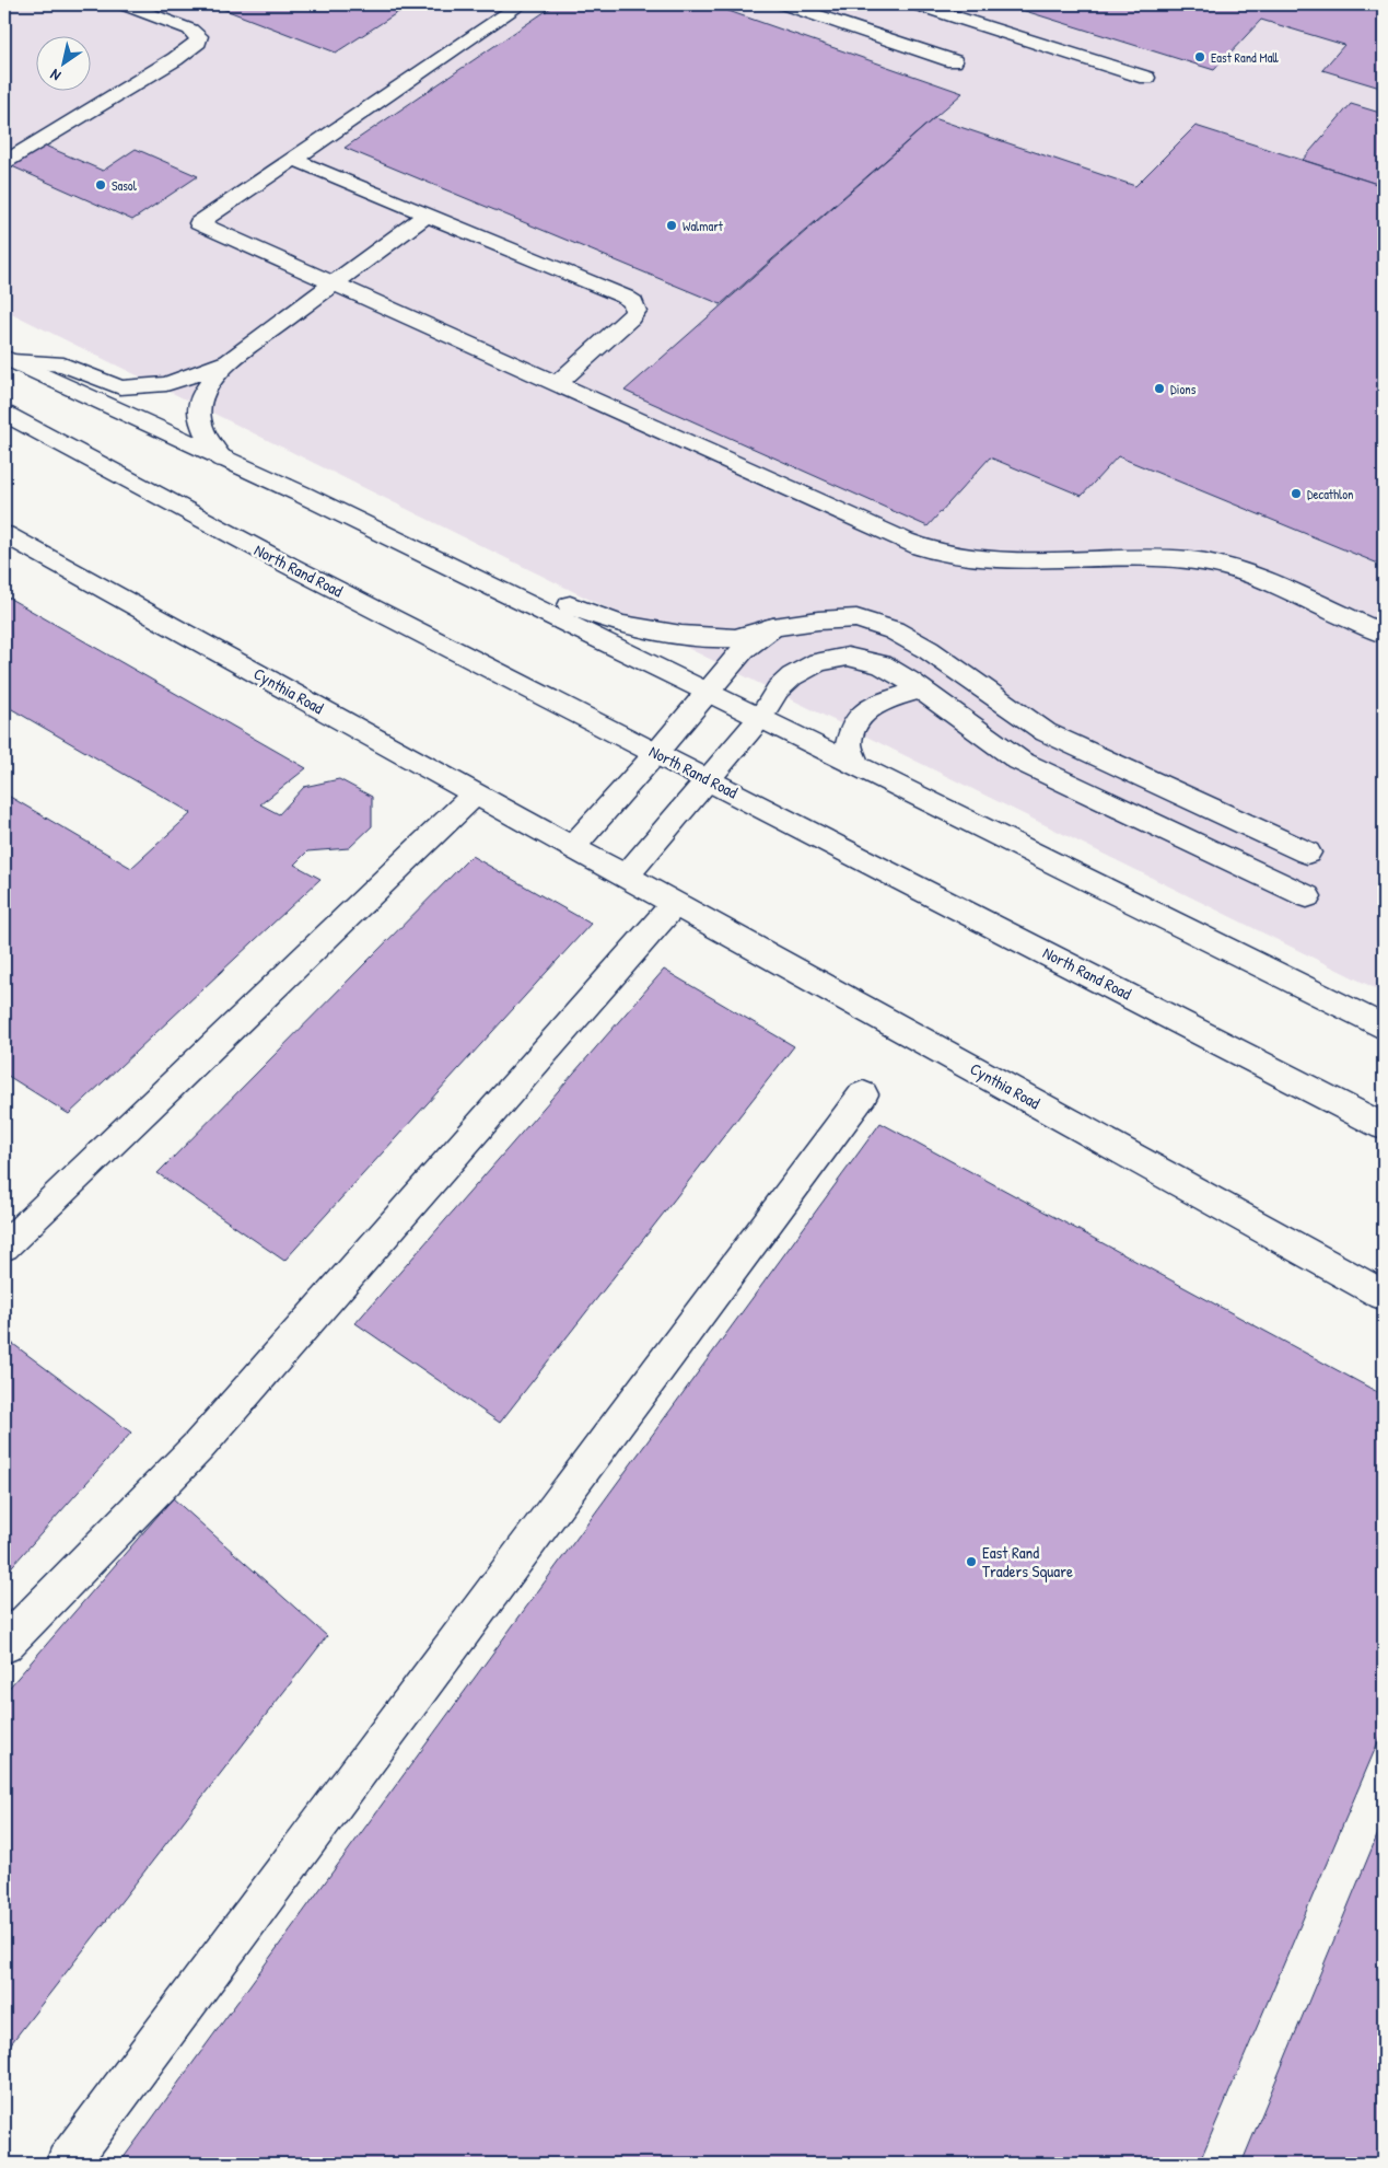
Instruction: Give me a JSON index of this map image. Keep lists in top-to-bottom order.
{
  "streets": {
    "main road": ["North Rand Road", "Cynthia Road"]
  },
  "places": [
    "East Rand Mall",
    "Sasol",
    "Walmart",
    "Dions",
    "Decathlon",
    "East Rand Traders Square"
  ],
  "north": "bottom left"
}
